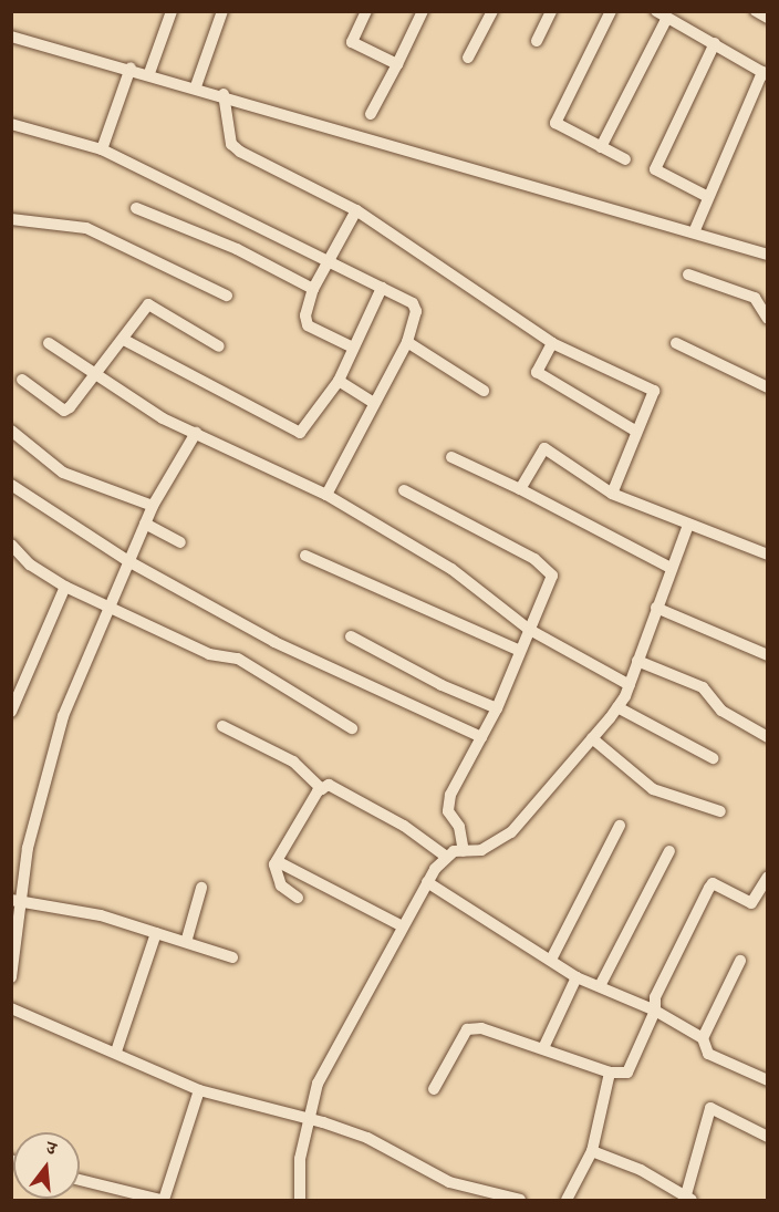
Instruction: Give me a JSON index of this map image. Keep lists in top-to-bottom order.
{
  "north": "top"
}
